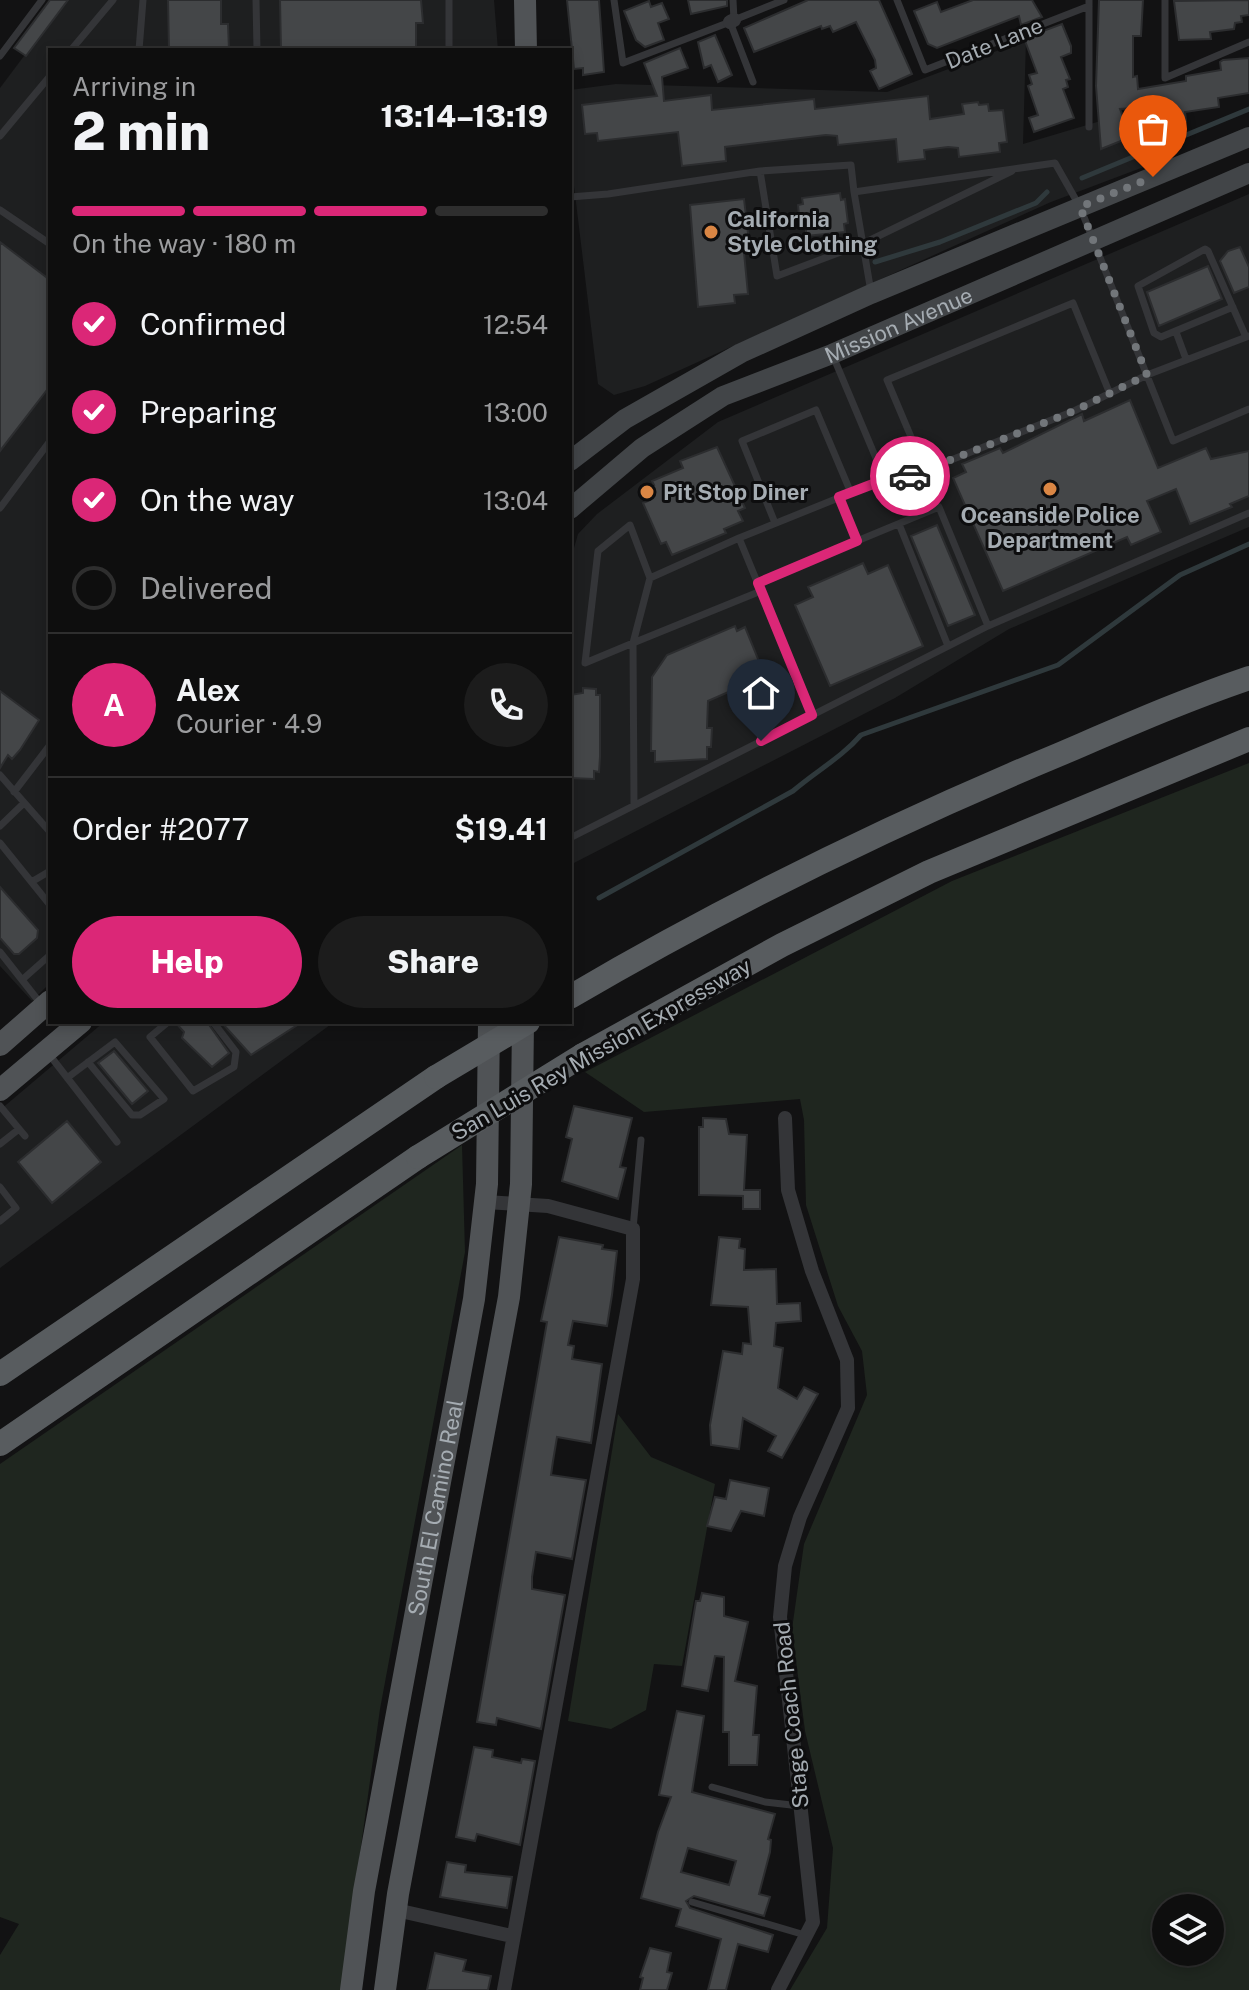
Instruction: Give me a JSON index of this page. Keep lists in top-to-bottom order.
{
  "streets": {
    "highway": ["San Luis Rey Mission Expressway"],
    "main road": ["Mission Avenue", "South El Camino Real"],
    "street": ["Stage Coach Road"],
    "lane": ["Date Lane"]
  },
  "places": ["California Style Clothing", "Oceanside Police Department", "Pit Stop Diner"],
  "page": {
    "heading": ["2 min", "Arriving in", "13:14–13:19"],
    "panel": [
      "Alex",
      "Courier · 4.9",
      "Order #2077",
      "$19.41"
    ],
    "bar": "On the way · 180 m",
    "list": [
      ["Confirmed", "12:54"],
      ["Preparing", "13:00"],
      ["On the way", "13:04"],
      "Delivered"
    ],
    "round": "A",
    "buttons": ["Help", "Share"]
  }
}
